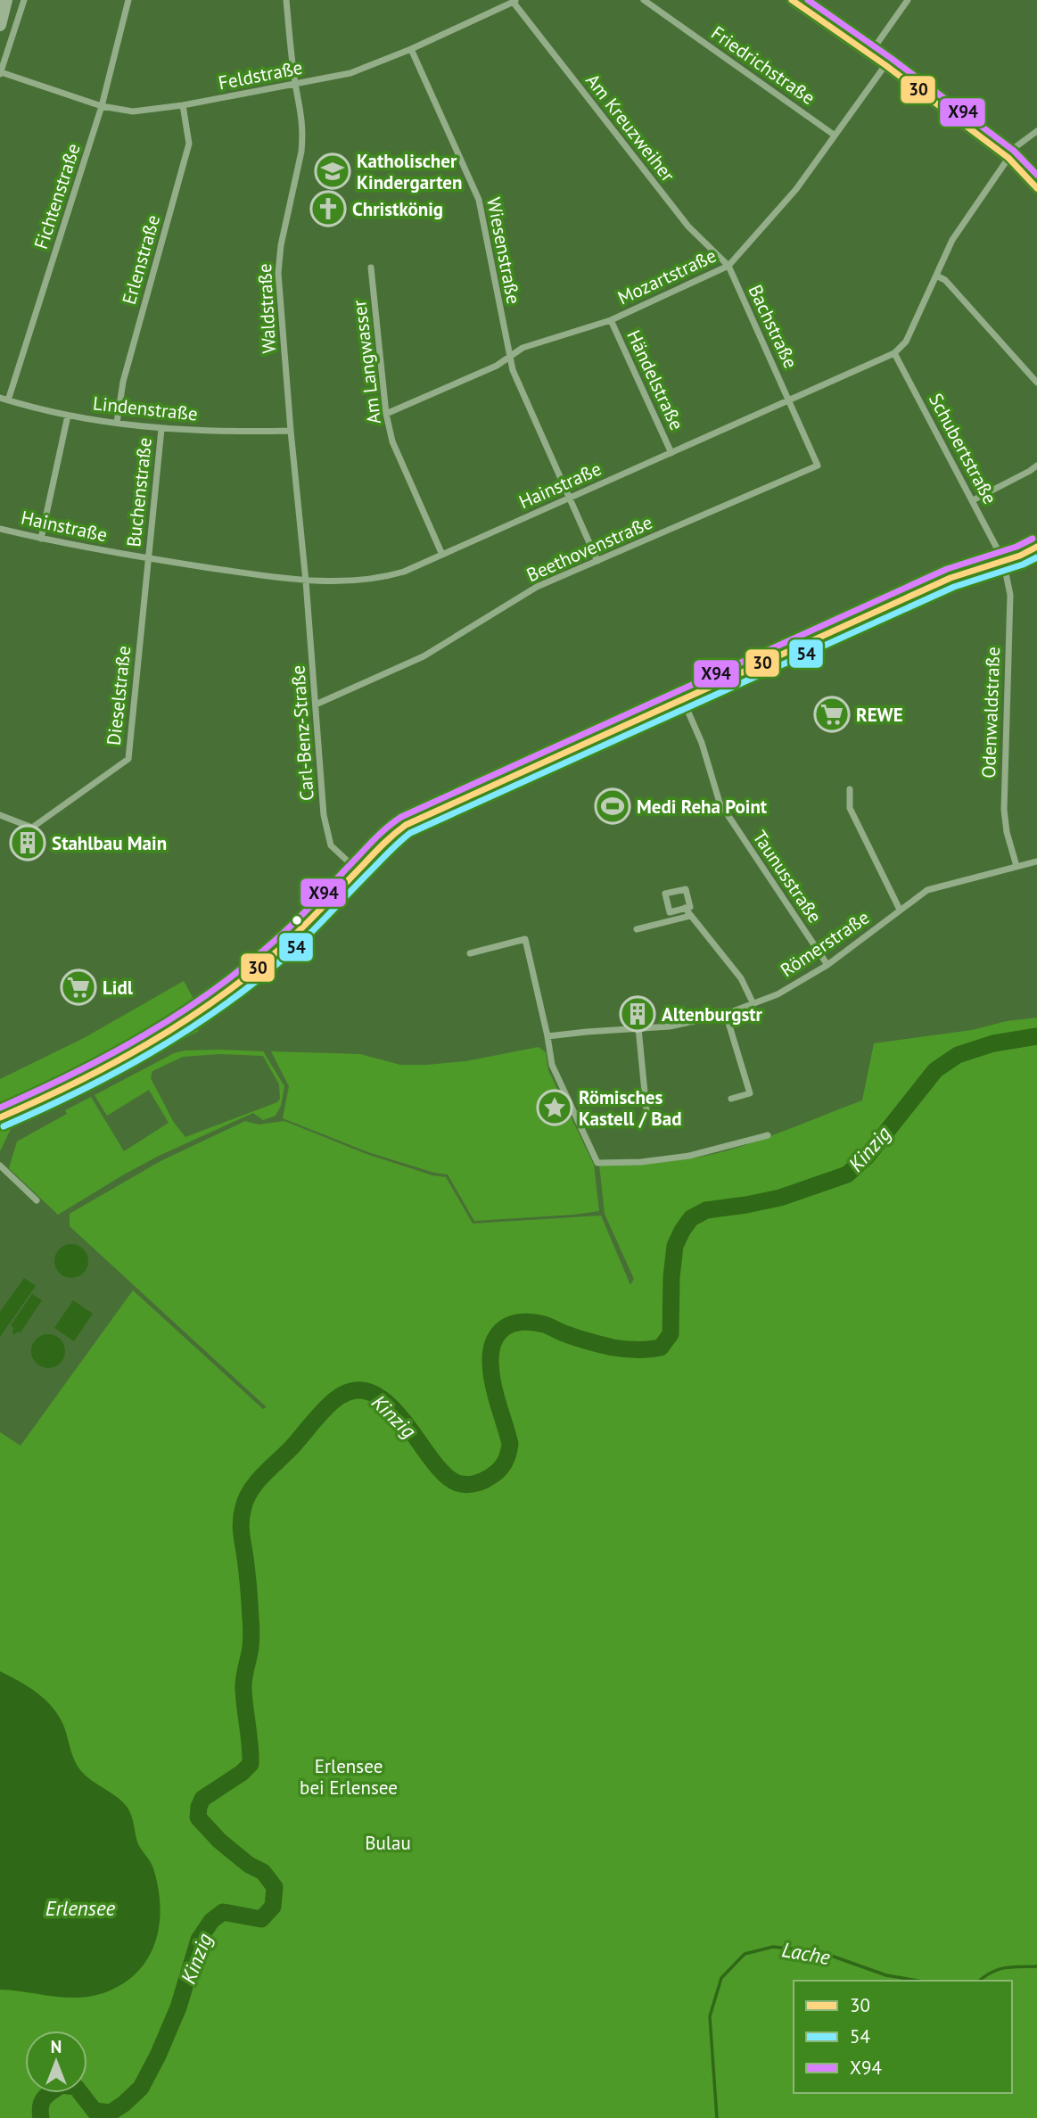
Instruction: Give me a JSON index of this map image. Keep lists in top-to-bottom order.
{
  "streets": {
    "street": [
      "Friedrichstraße",
      "Feldstraße",
      "Am Kreuzweiher",
      "Fichtenstraße",
      "Wiesenstraße",
      "Erlenstraße",
      "Mozartstraße",
      "Waldstraße",
      "Bachstraße",
      "Am Langwasser",
      "Händelstraße",
      "Lindenstraße",
      "Schubertstraße",
      "Hainstraße",
      "Buchenstraße",
      "Beethovenstraße",
      "Dieselstraße",
      "Odenwaldstraße",
      "Carl-Benz-Straße",
      "Taunusstraße",
      "Römerstraße"
    ]
  },
  "crossings": [
    ["Friedrichstraße", "Mozartstraße"],
    ["Feldstraße", "Am Kreuzweiher"],
    ["Feldstraße", "Fichtenstraße"],
    ["Feldstraße", "Wiesenstraße"],
    ["Feldstraße", "Erlenstraße"],
    ["Feldstraße", "Waldstraße"],
    ["Am Kreuzweiher", "Mozartstraße"],
    ["Am Kreuzweiher", "Bachstraße"],
    ["Fichtenstraße", "Lindenstraße"],
    ["Wiesenstraße", "Mozartstraße"],
    ["Wiesenstraße", "Hainstraße"],
    ["Wiesenstraße", "Beethovenstraße"],
    ["Erlenstraße", "Lindenstraße"],
    ["Mozartstraße", "Bachstraße"],
    ["Mozartstraße", "Am Langwasser"],
    ["Mozartstraße", "Händelstraße"],
    ["Waldstraße", "Lindenstraße"],
    ["Waldstraße", "Hainstraße"],
    ["Waldstraße", "Carl-Benz-Straße"],
    ["Bachstraße", "Hainstraße"],
    ["Bachstraße", "Beethovenstraße"],
    ["Am Langwasser", "Hainstraße"],
    ["Händelstraße", "Hainstraße"],
    ["Lindenstraße", "Buchenstraße"],
    ["Schubertstraße", "Hainstraße"],
    ["Schubertstraße", "Odenwaldstraße"],
    ["Hainstraße", "Buchenstraße"],
    ["Hainstraße", "Beethovenstraße"],
    ["Hainstraße", "Dieselstraße"],
    ["Hainstraße", "Carl-Benz-Straße"],
    ["Buchenstraße", "Dieselstraße"],
    ["Beethovenstraße", "Carl-Benz-Straße"],
    ["Odenwaldstraße", "Römerstraße"],
    ["Taunusstraße", "Römerstraße"]
  ],
  "water": ["Kinzig", "Erlensee", "Lache"],
  "parks": ["Erlensee bei Erlensee", "Bulau"],
  "places": {
    "school or university": ["Katholischer Kindergarten"],
    "church": ["Christkönig"],
    "supermarket": ["REWE", "Lidl"],
    "sports": ["Medi Reha Point"],
    "building": ["Stahlbau Main", "Altenburgstr"],
    "place": ["Römisches Kastell / Bad"]
  },
  "lines": ["transit line 30", "transit line X94", "transit line 54"],
  "legend": ["30", "54", "X94"],
  "north": "top"
}
